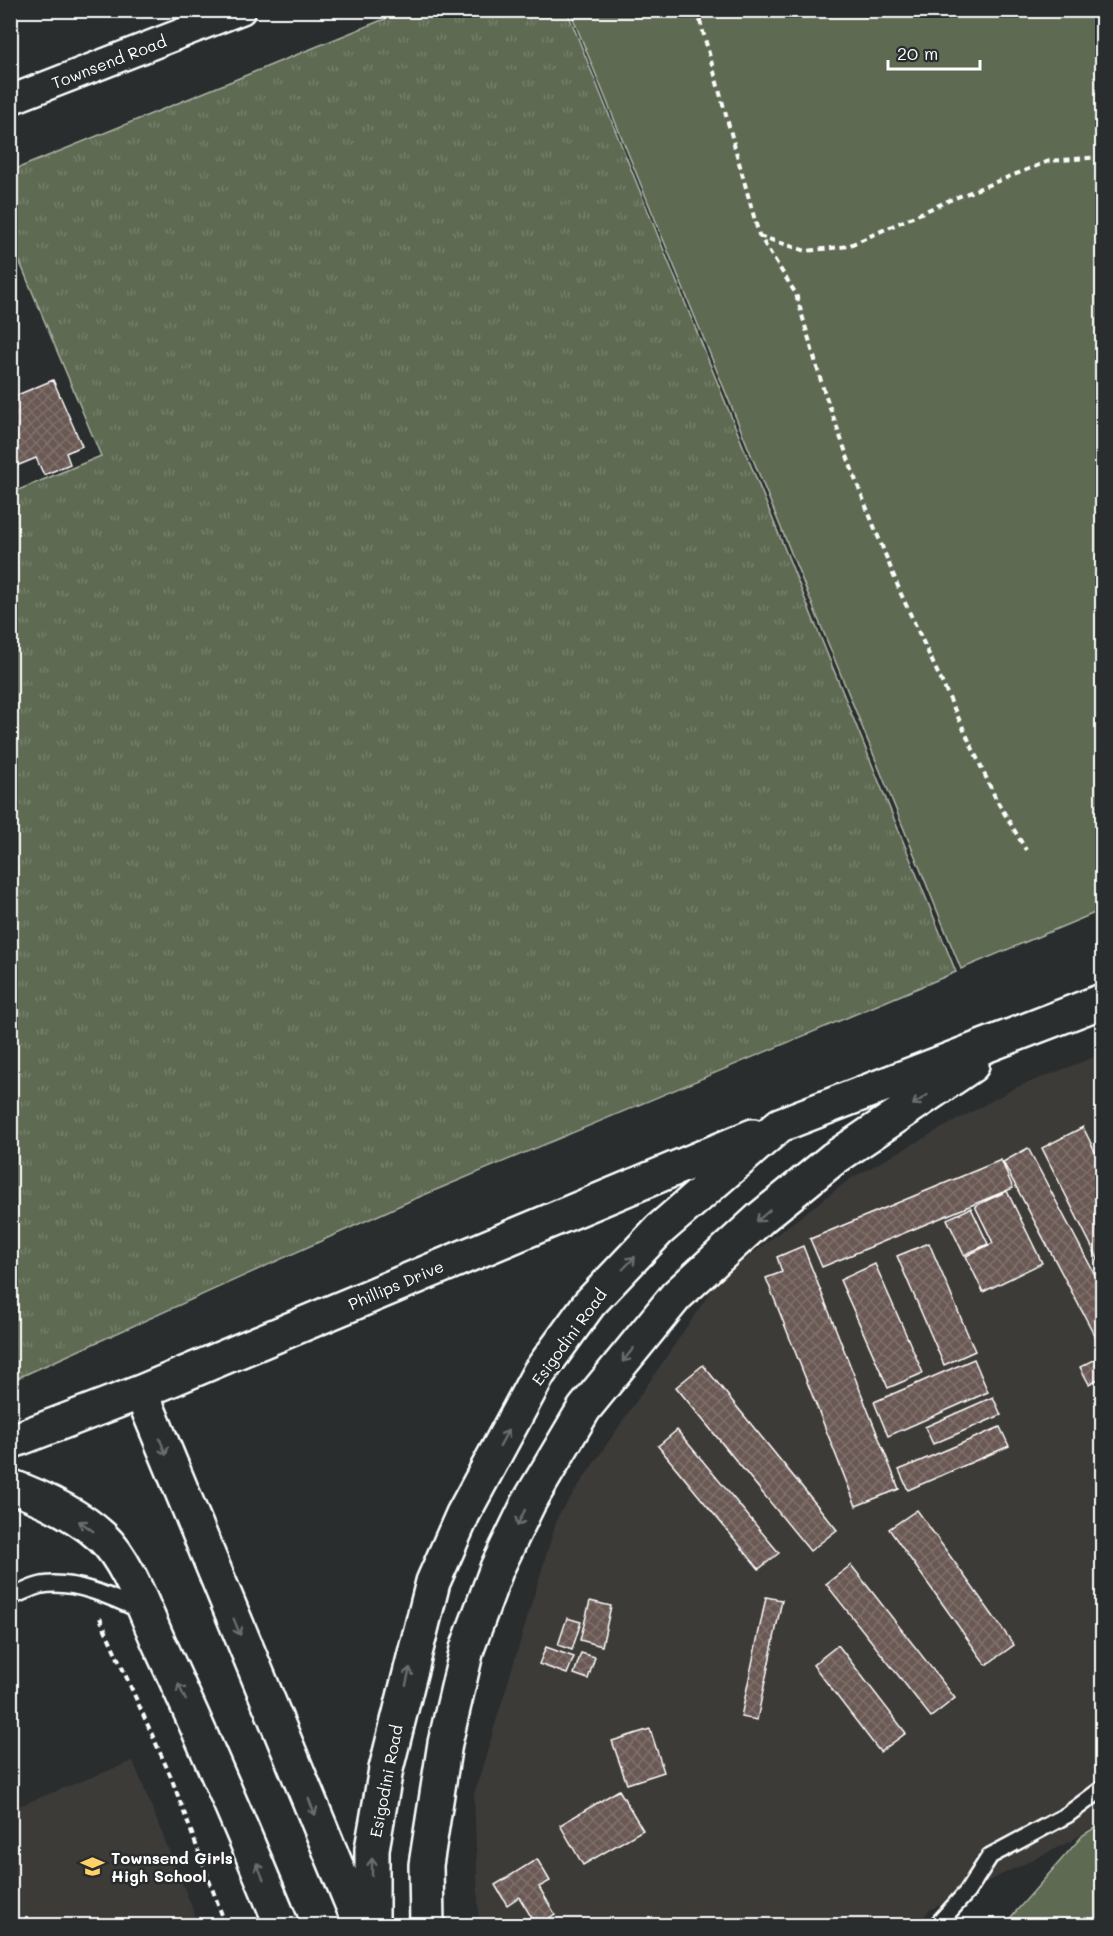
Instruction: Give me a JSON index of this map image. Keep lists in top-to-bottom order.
{
  "streets": {
    "main road": ["Phillips Drive", "Esigodini Road"],
    "street": ["Townsend Road"]
  },
  "crossings": [
    ["Phillips Drive", "Esigodini Road"]
  ],
  "places": {
    "school or university": ["Townsend Girls High School"]
  },
  "scale_bar": "20 m"
}
